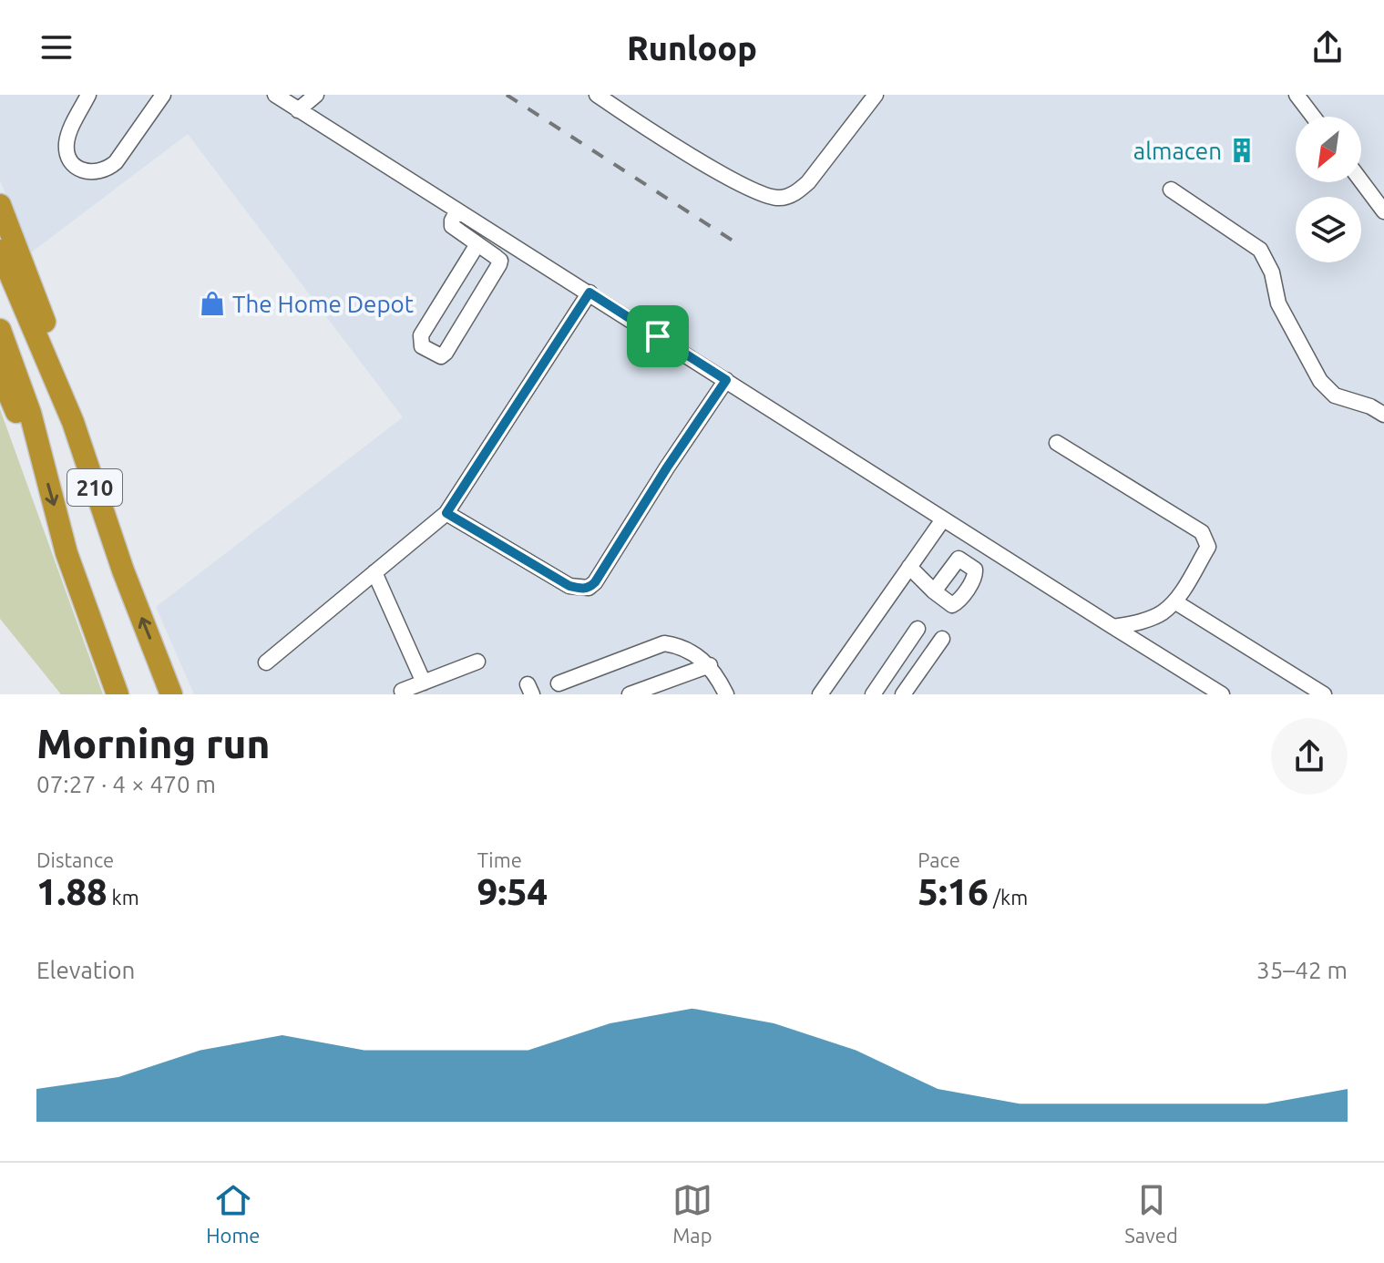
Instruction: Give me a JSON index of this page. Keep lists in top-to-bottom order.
{
  "streets": {
    "highway": ["210"]
  },
  "places": {
    "building": ["almacen"],
    "shop": ["The Home Depot"]
  },
  "north": "bottom left",
  "page": {
    "header": "Runloop",
    "heading": ["Morning run", "07:27 · 4 × 470 m"],
    "stats": [
      ["Distance", "1.88 km"],
      ["Time", "9:54"],
      ["Pace", "5:16 /km"]
    ],
    "chart": ["Elevation", "35–42 m"],
    "tabs": ["Home", "Map", "Saved"]
  }
}
